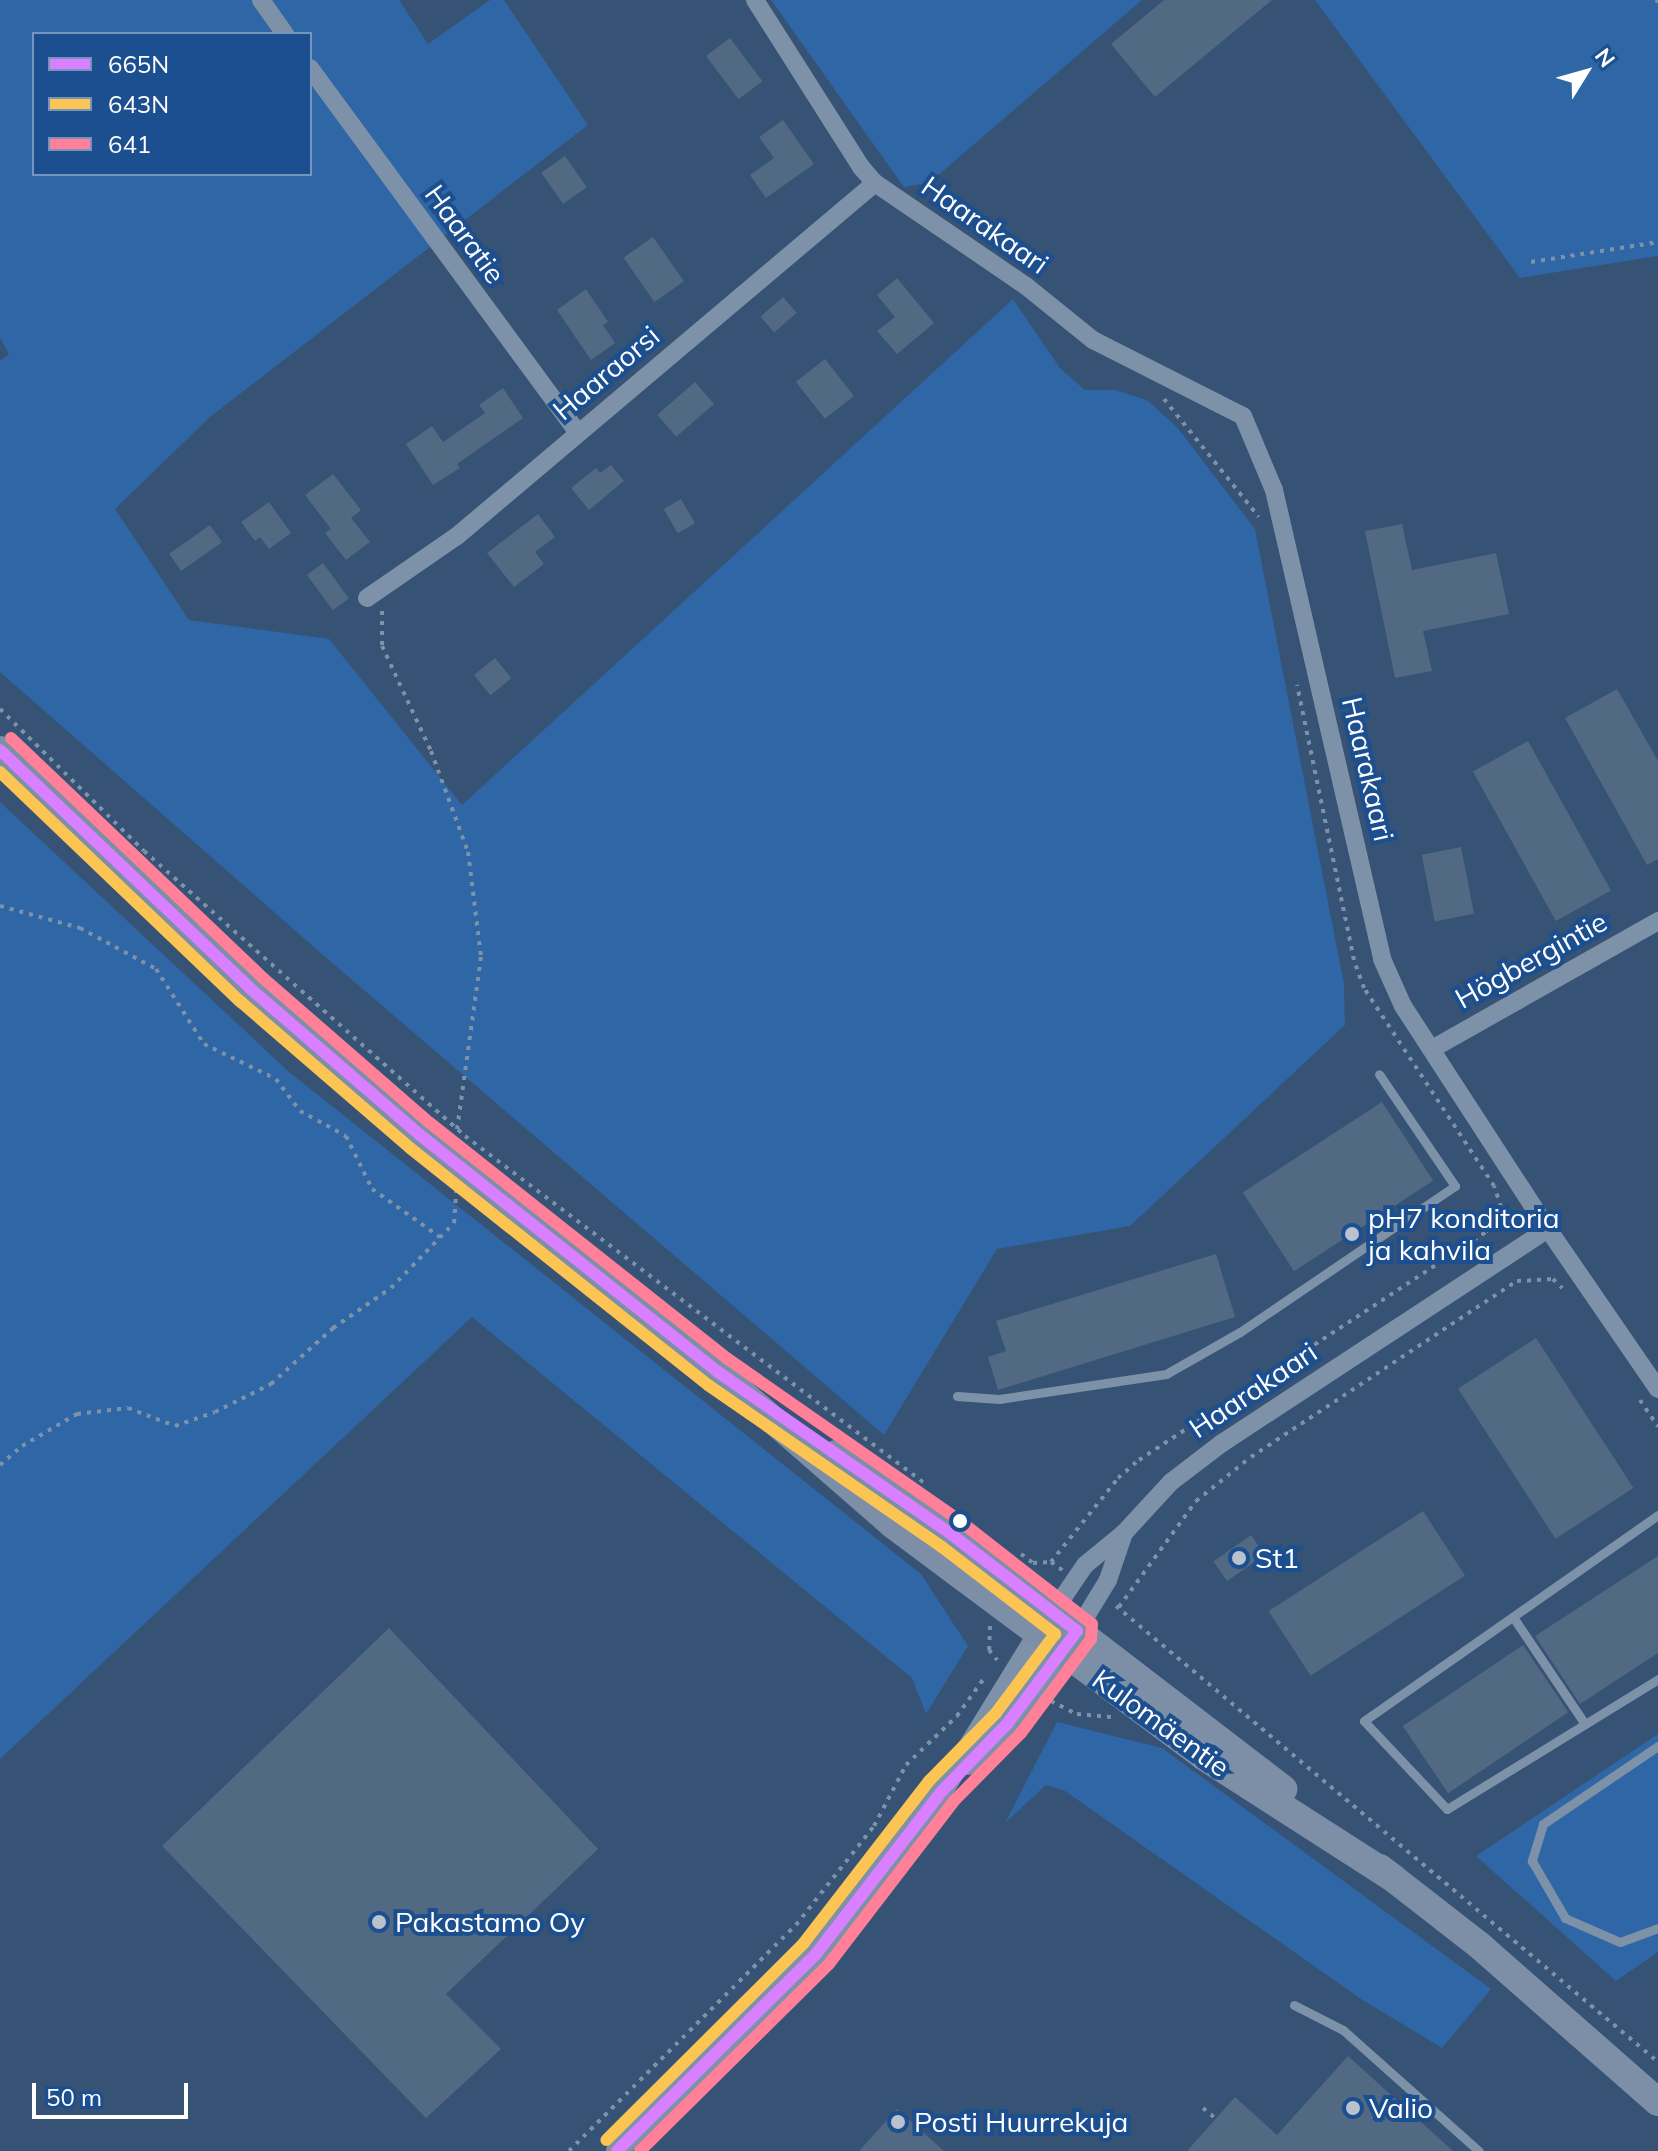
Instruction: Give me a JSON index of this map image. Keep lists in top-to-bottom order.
{
  "streets": {
    "main road": ["Kulomäentie"],
    "street": [
      "Haarakaari",
      "Haaratie",
      "Haaraorsi",
      "Högbergintie"
    ]
  },
  "crossings": [
    ["Haarakaari", "Haaraorsi"],
    ["Haarakaari", "Högbergintie"],
    ["Haarakaari", "Kulomäentie"],
    ["Haaratie", "Haaraorsi"]
  ],
  "places": [
    "pH7 konditoria ja kahvila",
    "St1",
    "Pakastamo Oy",
    "Valio",
    "Posti Huurrekuja"
  ],
  "lines": ["transit line 641", "transit line 665N", "transit line 643N"],
  "legend": ["665N", "643N", "641"],
  "scale_bar": "50 m",
  "north": "top right"
}
